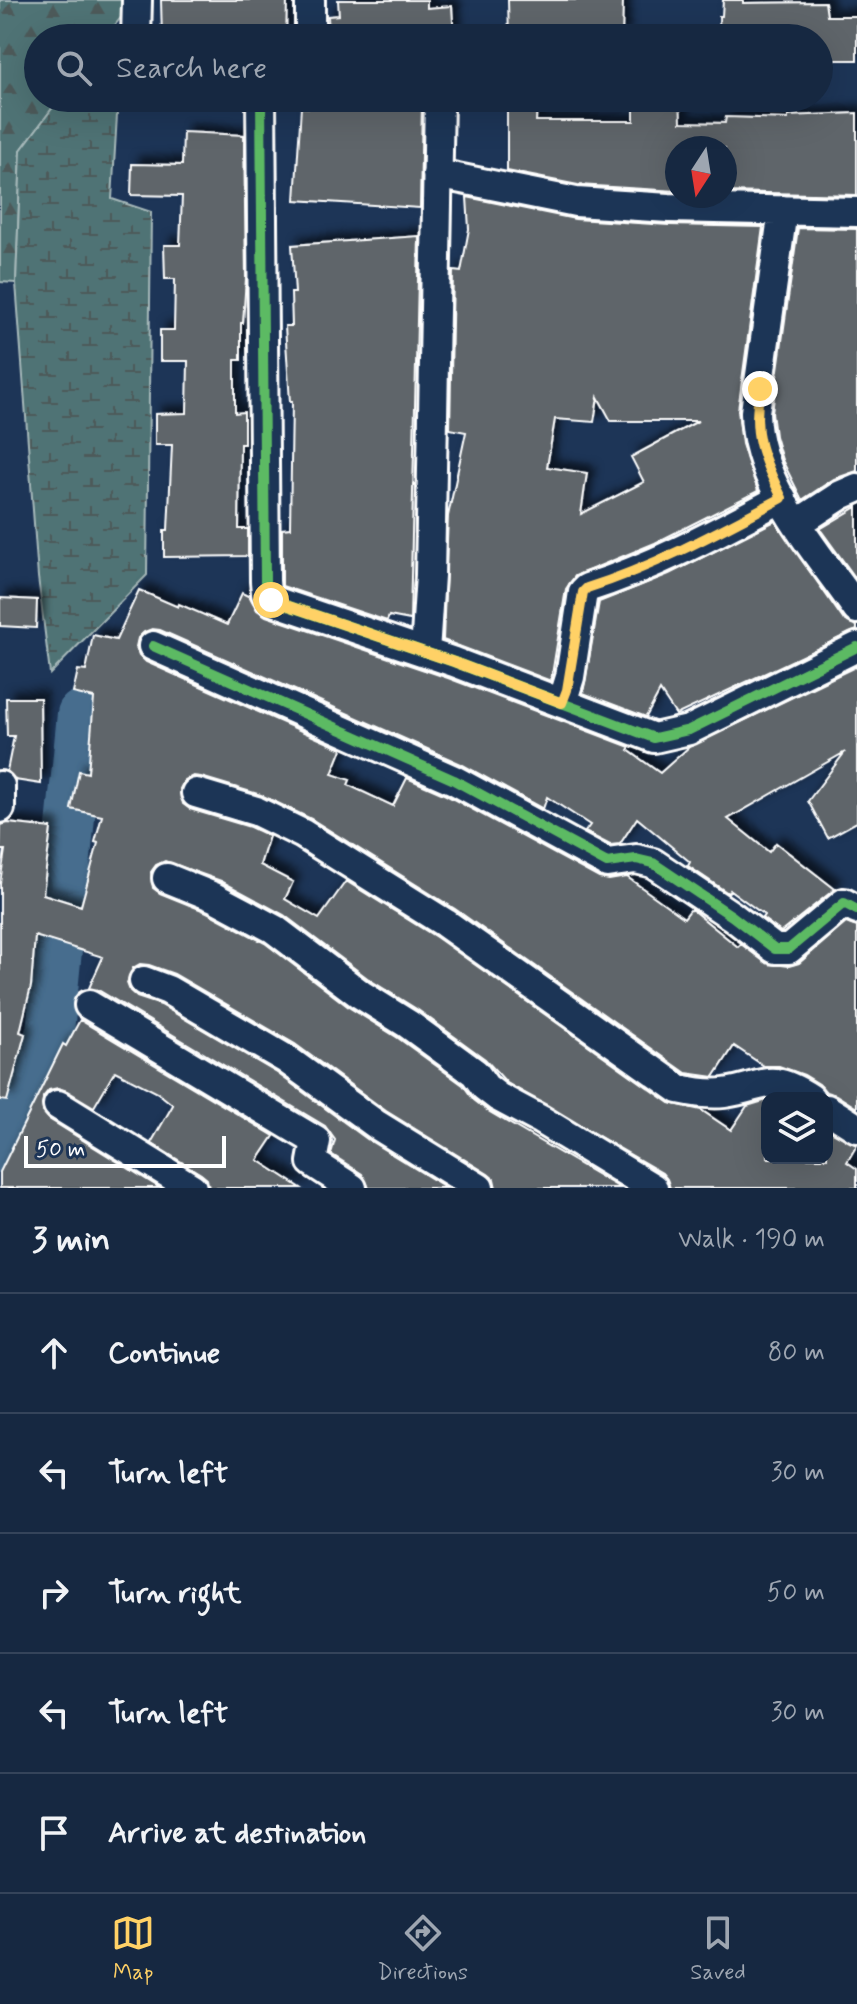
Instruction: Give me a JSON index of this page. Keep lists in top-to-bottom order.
{
  "scale_bar": "50 m",
  "north": "bottom",
  "page": {
    "search": "Search here",
    "scale": "50 m",
    "heading": ["3 min", "Walk · 190 m"],
    "list": [
      ["Continue", "80 m"],
      ["Turn left", "30 m"],
      ["Turn right", "50 m"],
      ["Turn left", "30 m"],
      "Arrive at destination"
    ],
    "nav": ["Map", "Directions", "Saved"]
  }
}
